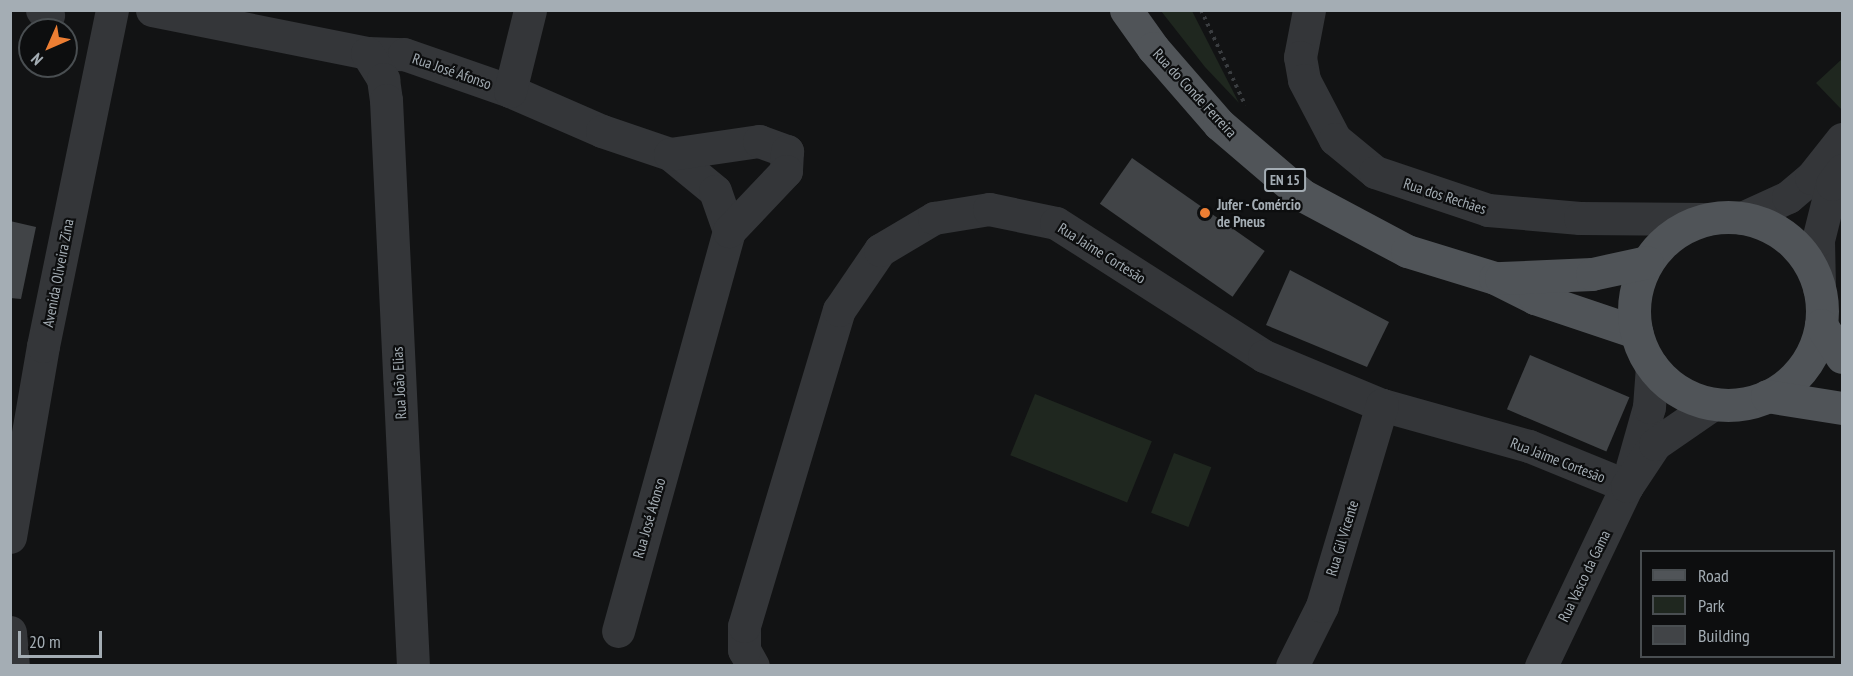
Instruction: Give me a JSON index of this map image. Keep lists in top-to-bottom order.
{
  "streets": {
    "main road": ["Rua do Conde Ferreira", "EN 15"],
    "street": [
      "Rua José Afonso",
      "Rua dos Rechães",
      "Rua Jaime Cortesão",
      "Avenida Oliveira Zina",
      "Rua João Elias",
      "Rua Gil Vicente",
      "Rua Vasco da Gama"
    ]
  },
  "crossings": [
    ["Rua José Afonso", "Rua João Elias"],
    ["Rua do Conde Ferreira", "Rua dos Rechães"],
    ["Rua do Conde Ferreira", "Rua Vasco da Gama"],
    ["Rua dos Rechães", "Rua Vasco da Gama"],
    ["Rua Jaime Cortesão", "Rua Gil Vicente"],
    ["Rua Jaime Cortesão", "Rua Vasco da Gama"]
  ],
  "places": ["Jufer - Comércio de Pneus"],
  "legend": ["Road", "Park", "Building"],
  "scale_bar": "20 m",
  "north": "bottom left"
}
